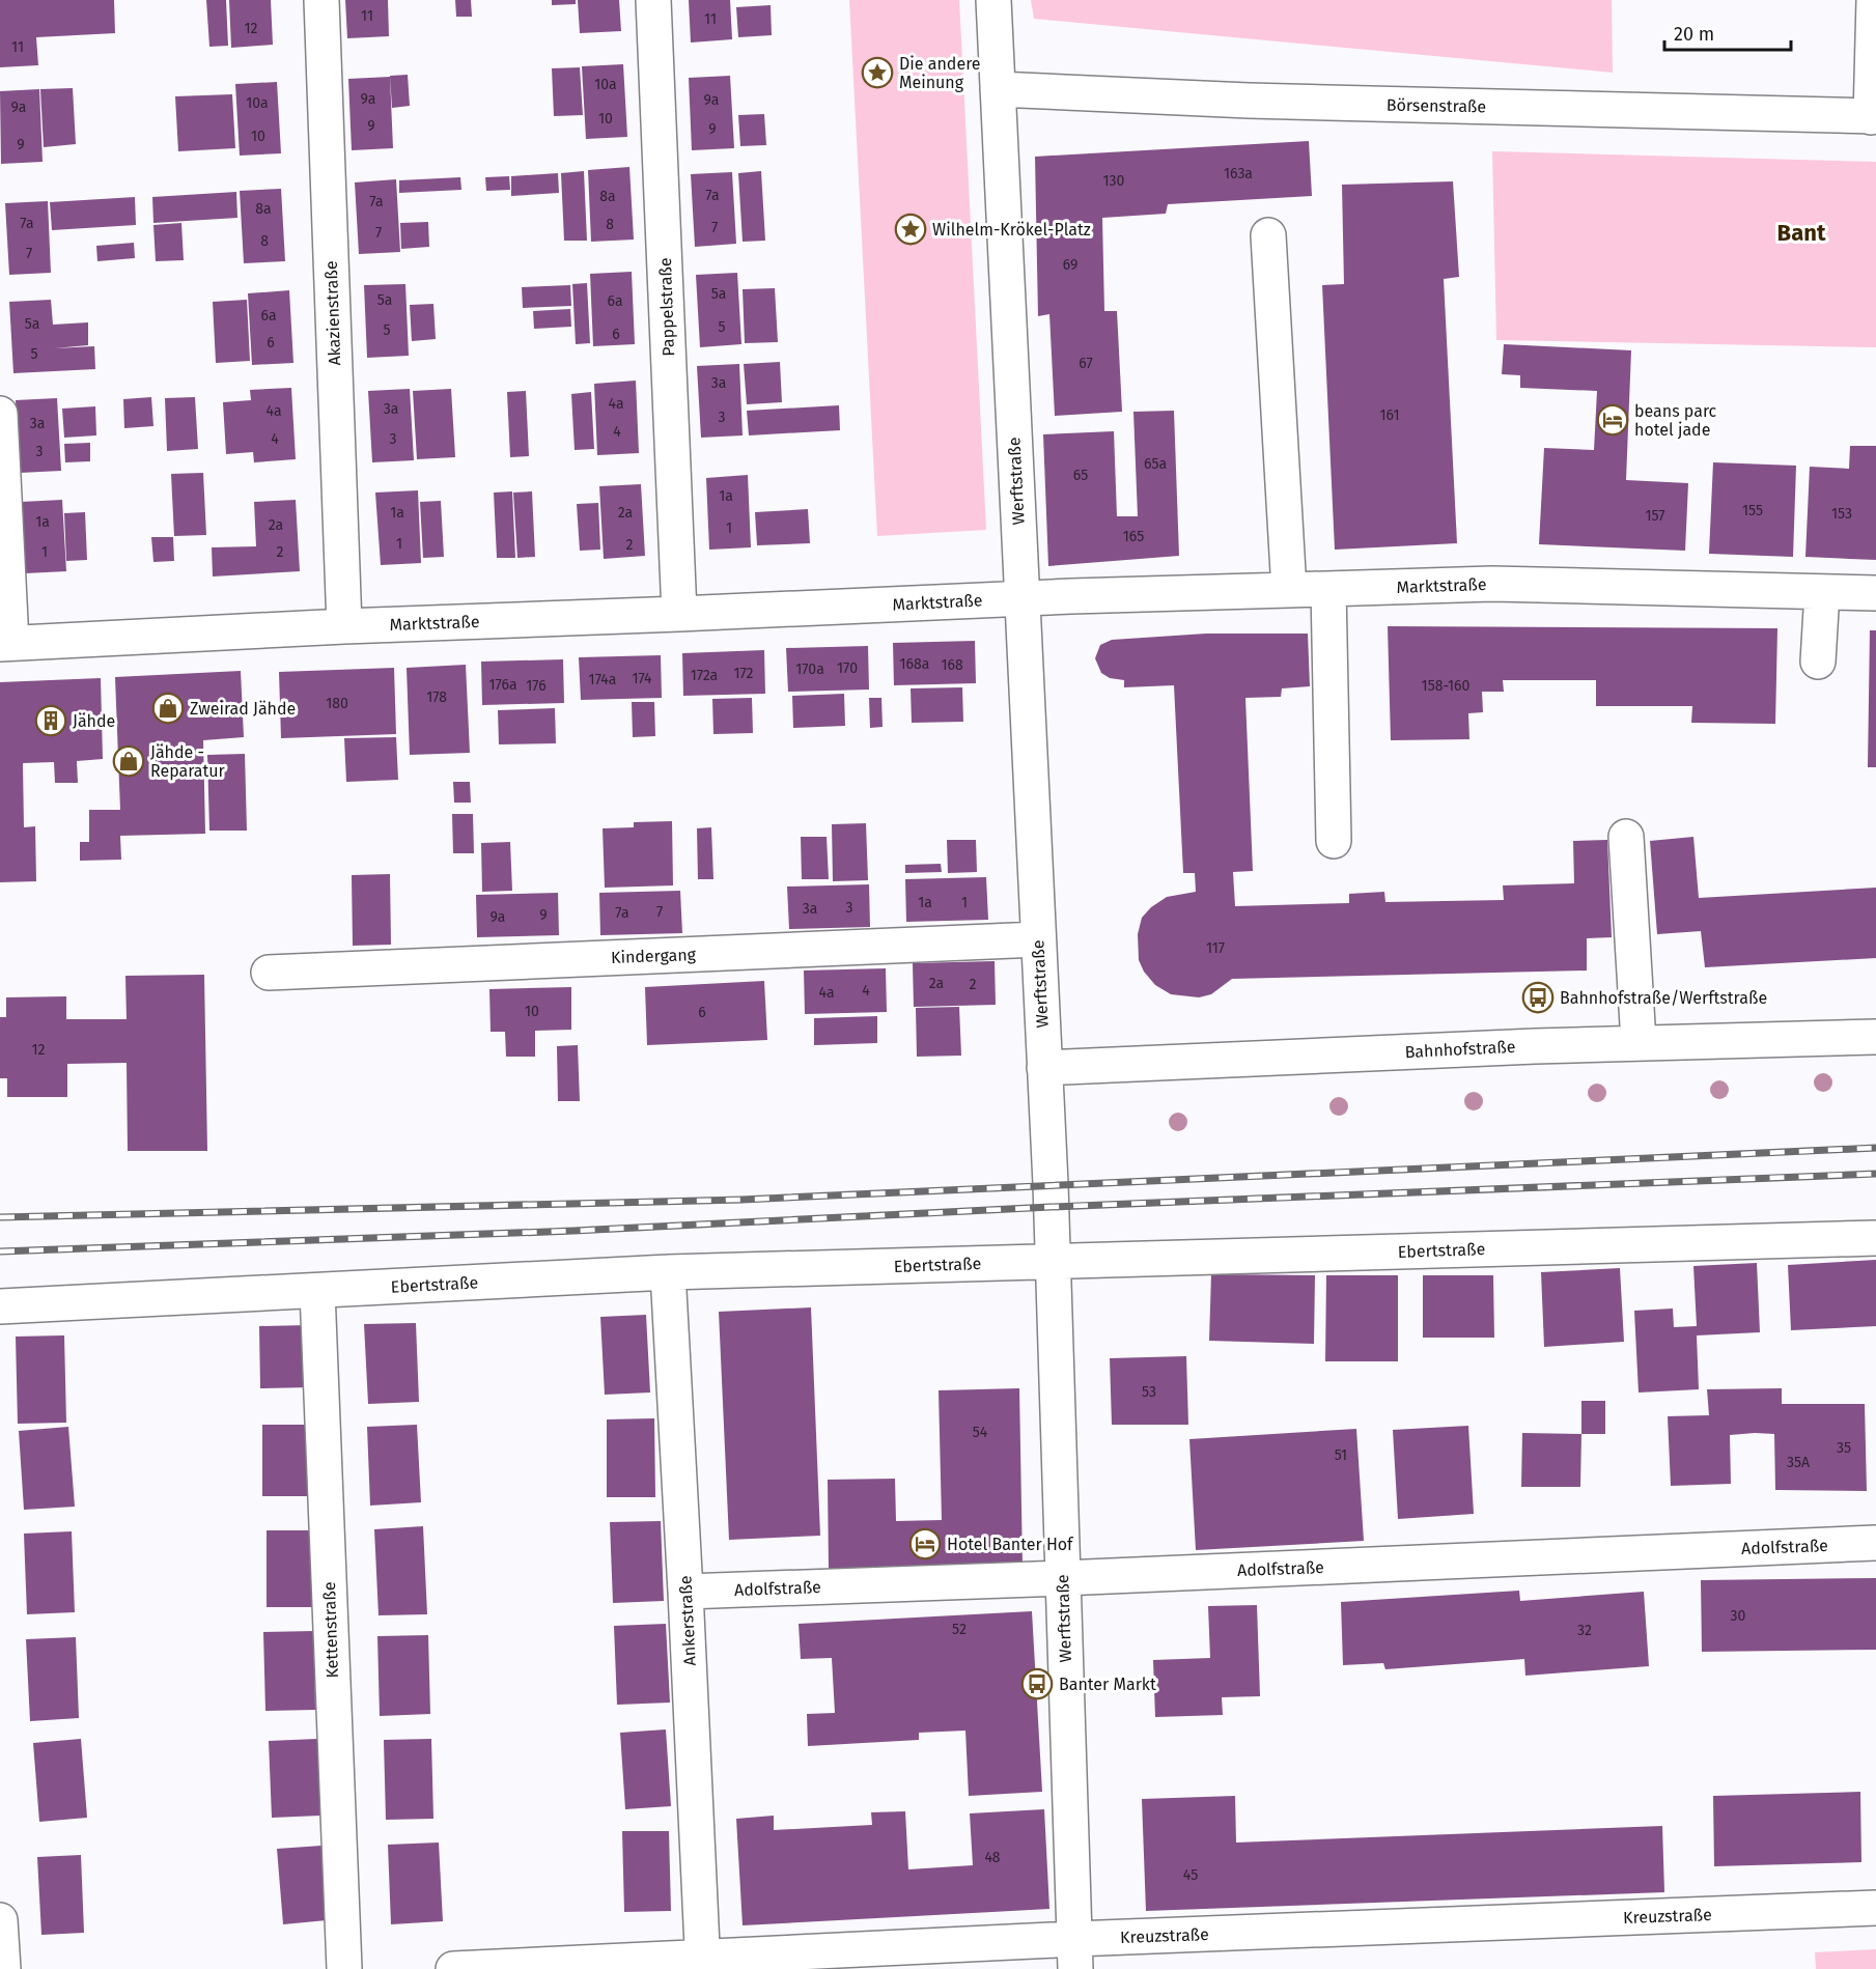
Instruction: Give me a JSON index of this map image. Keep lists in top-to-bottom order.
{
  "streets": {
    "street": [
      "Börsenstraße",
      "Pappelstraße",
      "Akazienstraße",
      "Werftstraße",
      "Marktstraße",
      "Kindergang",
      "Bahnhofstraße",
      "Ebertstraße",
      "Adolfstraße",
      "Ankerstraße",
      "Kettenstraße",
      "Kreuzstraße"
    ]
  },
  "crossings": [
    ["Börsenstraße", "Werftstraße"],
    ["Pappelstraße", "Marktstraße"],
    ["Akazienstraße", "Marktstraße"],
    ["Werftstraße", "Marktstraße"],
    ["Werftstraße", "Kindergang"],
    ["Werftstraße", "Bahnhofstraße"],
    ["Werftstraße", "Ebertstraße"],
    ["Werftstraße", "Adolfstraße"],
    ["Werftstraße", "Kreuzstraße"],
    ["Ebertstraße", "Ankerstraße"],
    ["Ebertstraße", "Kettenstraße"],
    ["Adolfstraße", "Ankerstraße"],
    ["Ankerstraße", "Kreuzstraße"]
  ],
  "districts": ["Bant"],
  "places": {
    "place": ["Die andere Meinung", "Wilhelm-Krökel-Platz"],
    "hotel": ["beans parc hotel jade", "Hotel Banter Hof"],
    "shop": ["Zweirad Jähde", "Jähde - Reparatur"],
    "building": ["Jähde"],
    "bus stop": ["Bahnhofstraße/Werftstraße", "Banter Markt"]
  },
  "house_numbers": [
    "11",
    "11",
    "12",
    "11",
    "10a",
    "9a",
    "9a",
    "10a",
    "9a",
    "10",
    "9",
    "9",
    "10",
    "9",
    "163a",
    "130",
    "7a",
    "8a",
    "7a",
    "8a",
    "7a",
    "8",
    "7",
    "7",
    "8",
    "7",
    "69",
    "5a",
    "5a",
    "6a",
    "6a",
    "5a",
    "5",
    "5",
    "6",
    "6",
    "5",
    "67",
    "3a",
    "4a",
    "3a",
    "4a",
    "161",
    "3",
    "3a",
    "4",
    "4",
    "3",
    "3",
    "65a",
    "65",
    "1a",
    "155",
    "1a",
    "2a",
    "153",
    "157",
    "1a",
    "2a",
    "1",
    "165",
    "1",
    "2",
    "1",
    "2",
    "168a",
    "168",
    "170",
    "170a",
    "172",
    "172a",
    "174",
    "174a",
    "176a",
    "176",
    "158-160",
    "178",
    "180",
    "1a",
    "1",
    "3",
    "3a",
    "7",
    "7a",
    "9",
    "9a",
    "117",
    "2a",
    "2",
    "4",
    "4a",
    "10",
    "6",
    "12",
    "53",
    "54",
    "35",
    "51",
    "35A",
    "30",
    "52",
    "32",
    "48",
    "45"
  ],
  "scale_bar": "20 m"
}
